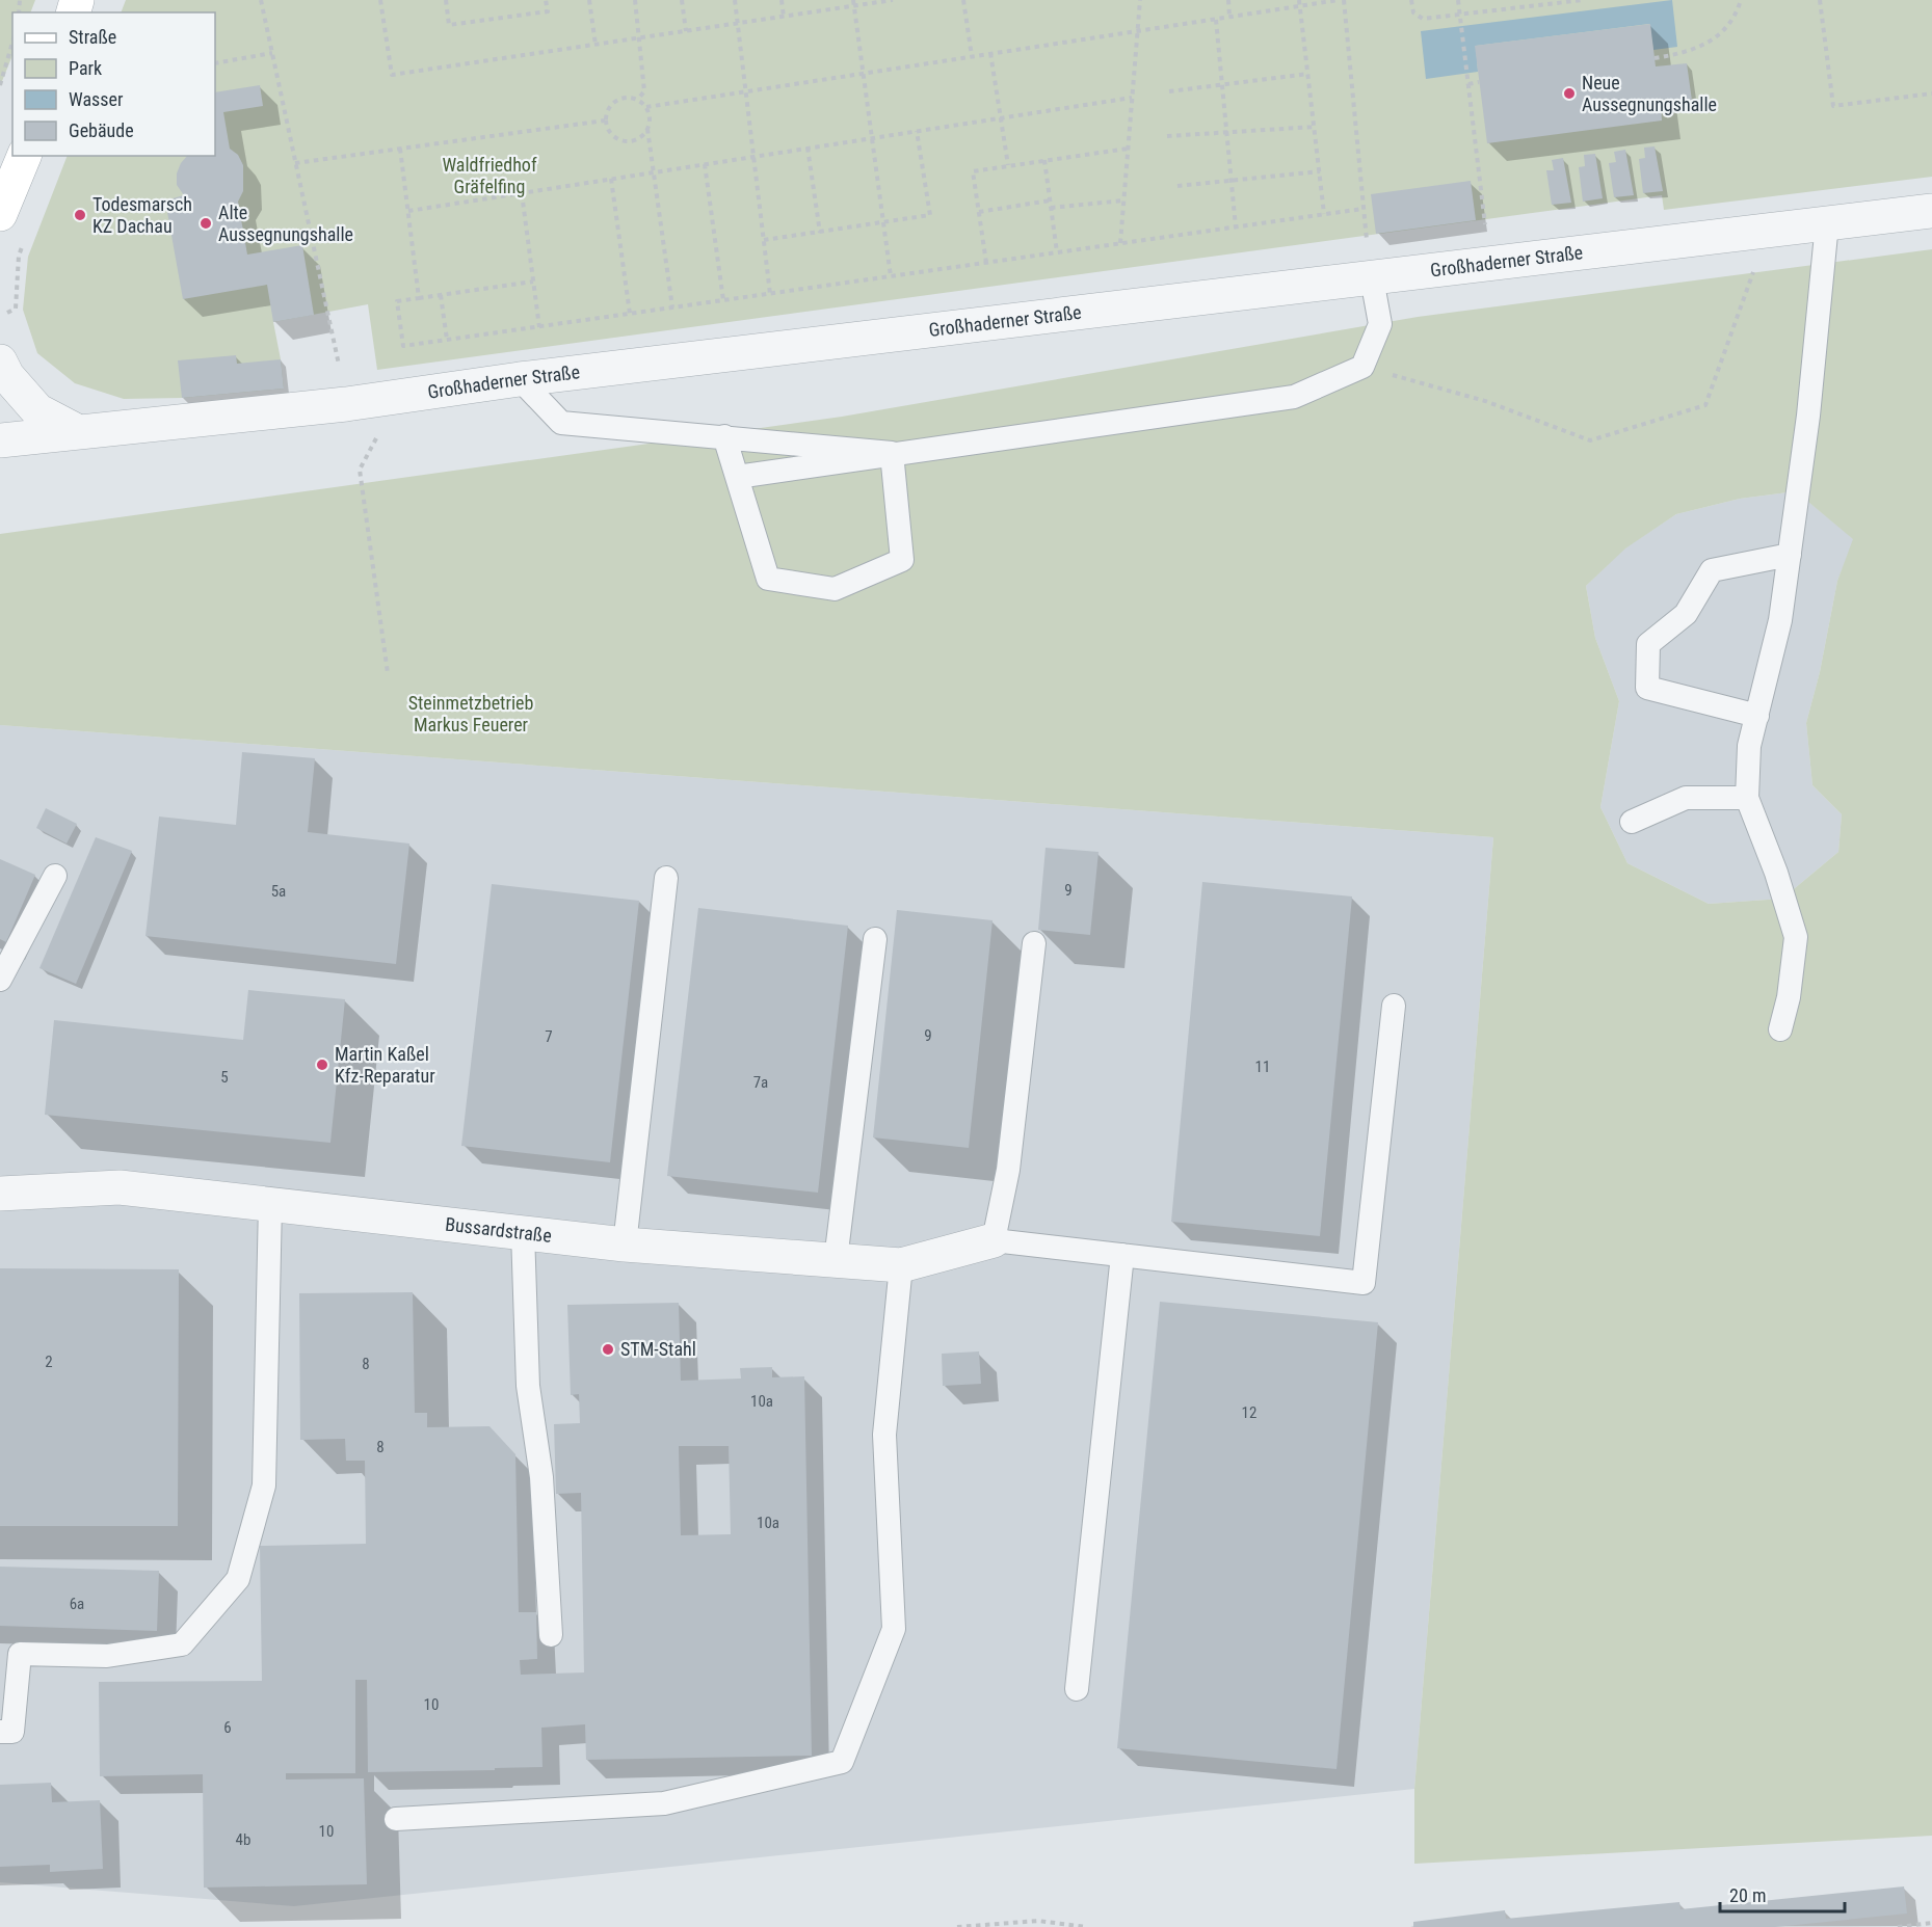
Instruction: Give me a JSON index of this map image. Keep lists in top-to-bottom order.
{
  "streets": {
    "street": ["Großhaderner Straße", "Bussardstraße"]
  },
  "parks": ["Waldfriedhof Gräfelfing", "Steinmetzbetrieb Markus Feuerer"],
  "places": [
    "Neue Aussegnungshalle",
    "Todesmarsch KZ Dachau",
    "Alte Aussegnungshalle",
    "Martin Kaßel Kfz-Reparatur",
    "STM-Stahl"
  ],
  "house_numbers": [
    "9",
    "5a",
    "9",
    "7",
    "11",
    "5",
    "7a",
    "2",
    "8",
    "10a",
    "12",
    "8",
    "10a",
    "6a",
    "10",
    "6",
    "10",
    "4b"
  ],
  "legend": [
    "Straße",
    "Park",
    "Wasser",
    "Gebäude"
  ],
  "scale_bar": "20 m"
}
